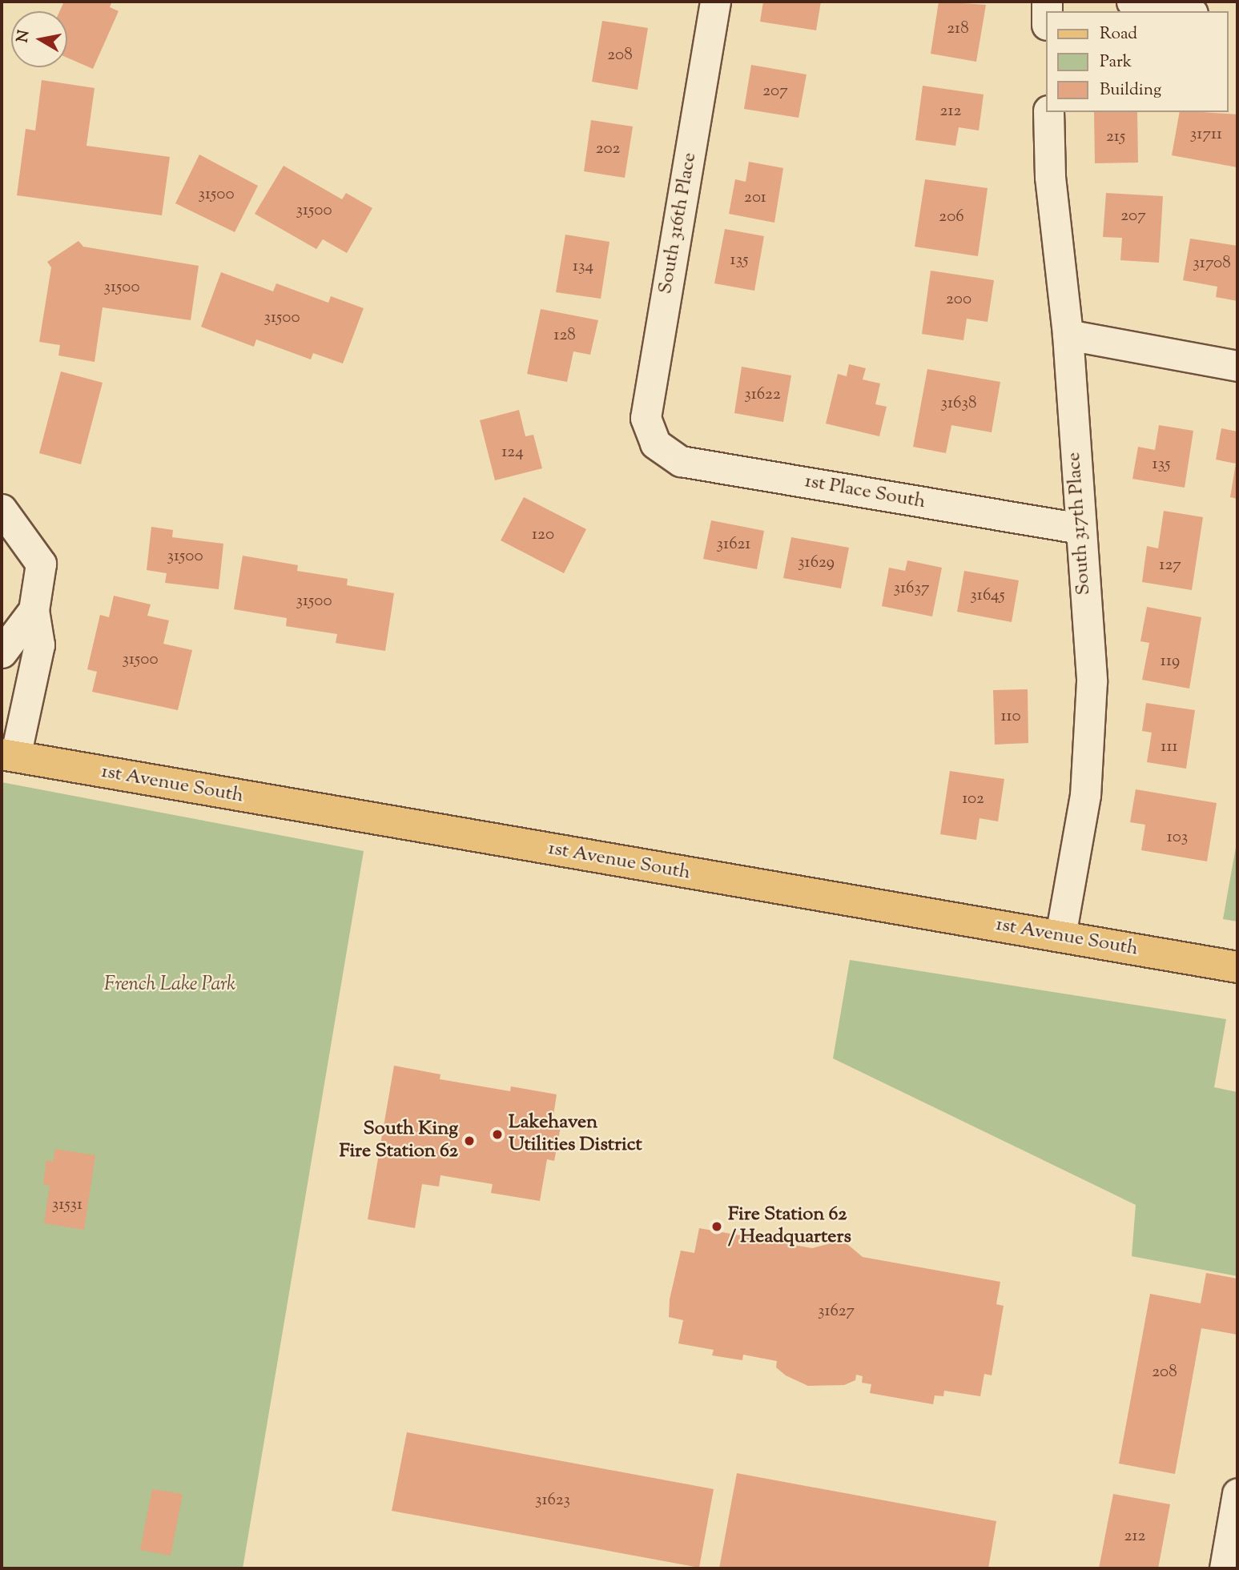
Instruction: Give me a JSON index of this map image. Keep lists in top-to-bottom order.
{
  "streets": {
    "main road": ["1st Avenue South"],
    "street": ["South 316th Place", "1st Place South", "South 317th Place"]
  },
  "crossings": [
    ["South 316th Place", "1st Place South"],
    ["1st Place South", "South 317th Place"],
    ["South 317th Place", "1st Avenue South"]
  ],
  "parks": ["French Lake Park"],
  "places": ["Lakehaven Utilities District", "South King Fire Station 62", "Fire Station 62 / Headquarters"],
  "house_numbers": [
    "218",
    "208",
    "207",
    "212",
    "31711",
    "215",
    "202",
    "31500",
    "201",
    "31500",
    "207",
    "206",
    "135",
    "31708",
    "134",
    "31500",
    "200",
    "31500",
    "128",
    "31622",
    "31638",
    "124",
    "135",
    "120",
    "31621",
    "31500",
    "31629",
    "127",
    "31637",
    "31645",
    "31500",
    "31500",
    "119",
    "110",
    "111",
    "102",
    "103",
    "31531",
    "31627",
    "208",
    "31623",
    "212"
  ],
  "legend": ["Road", "Park", "Building"],
  "north": "left"
}
